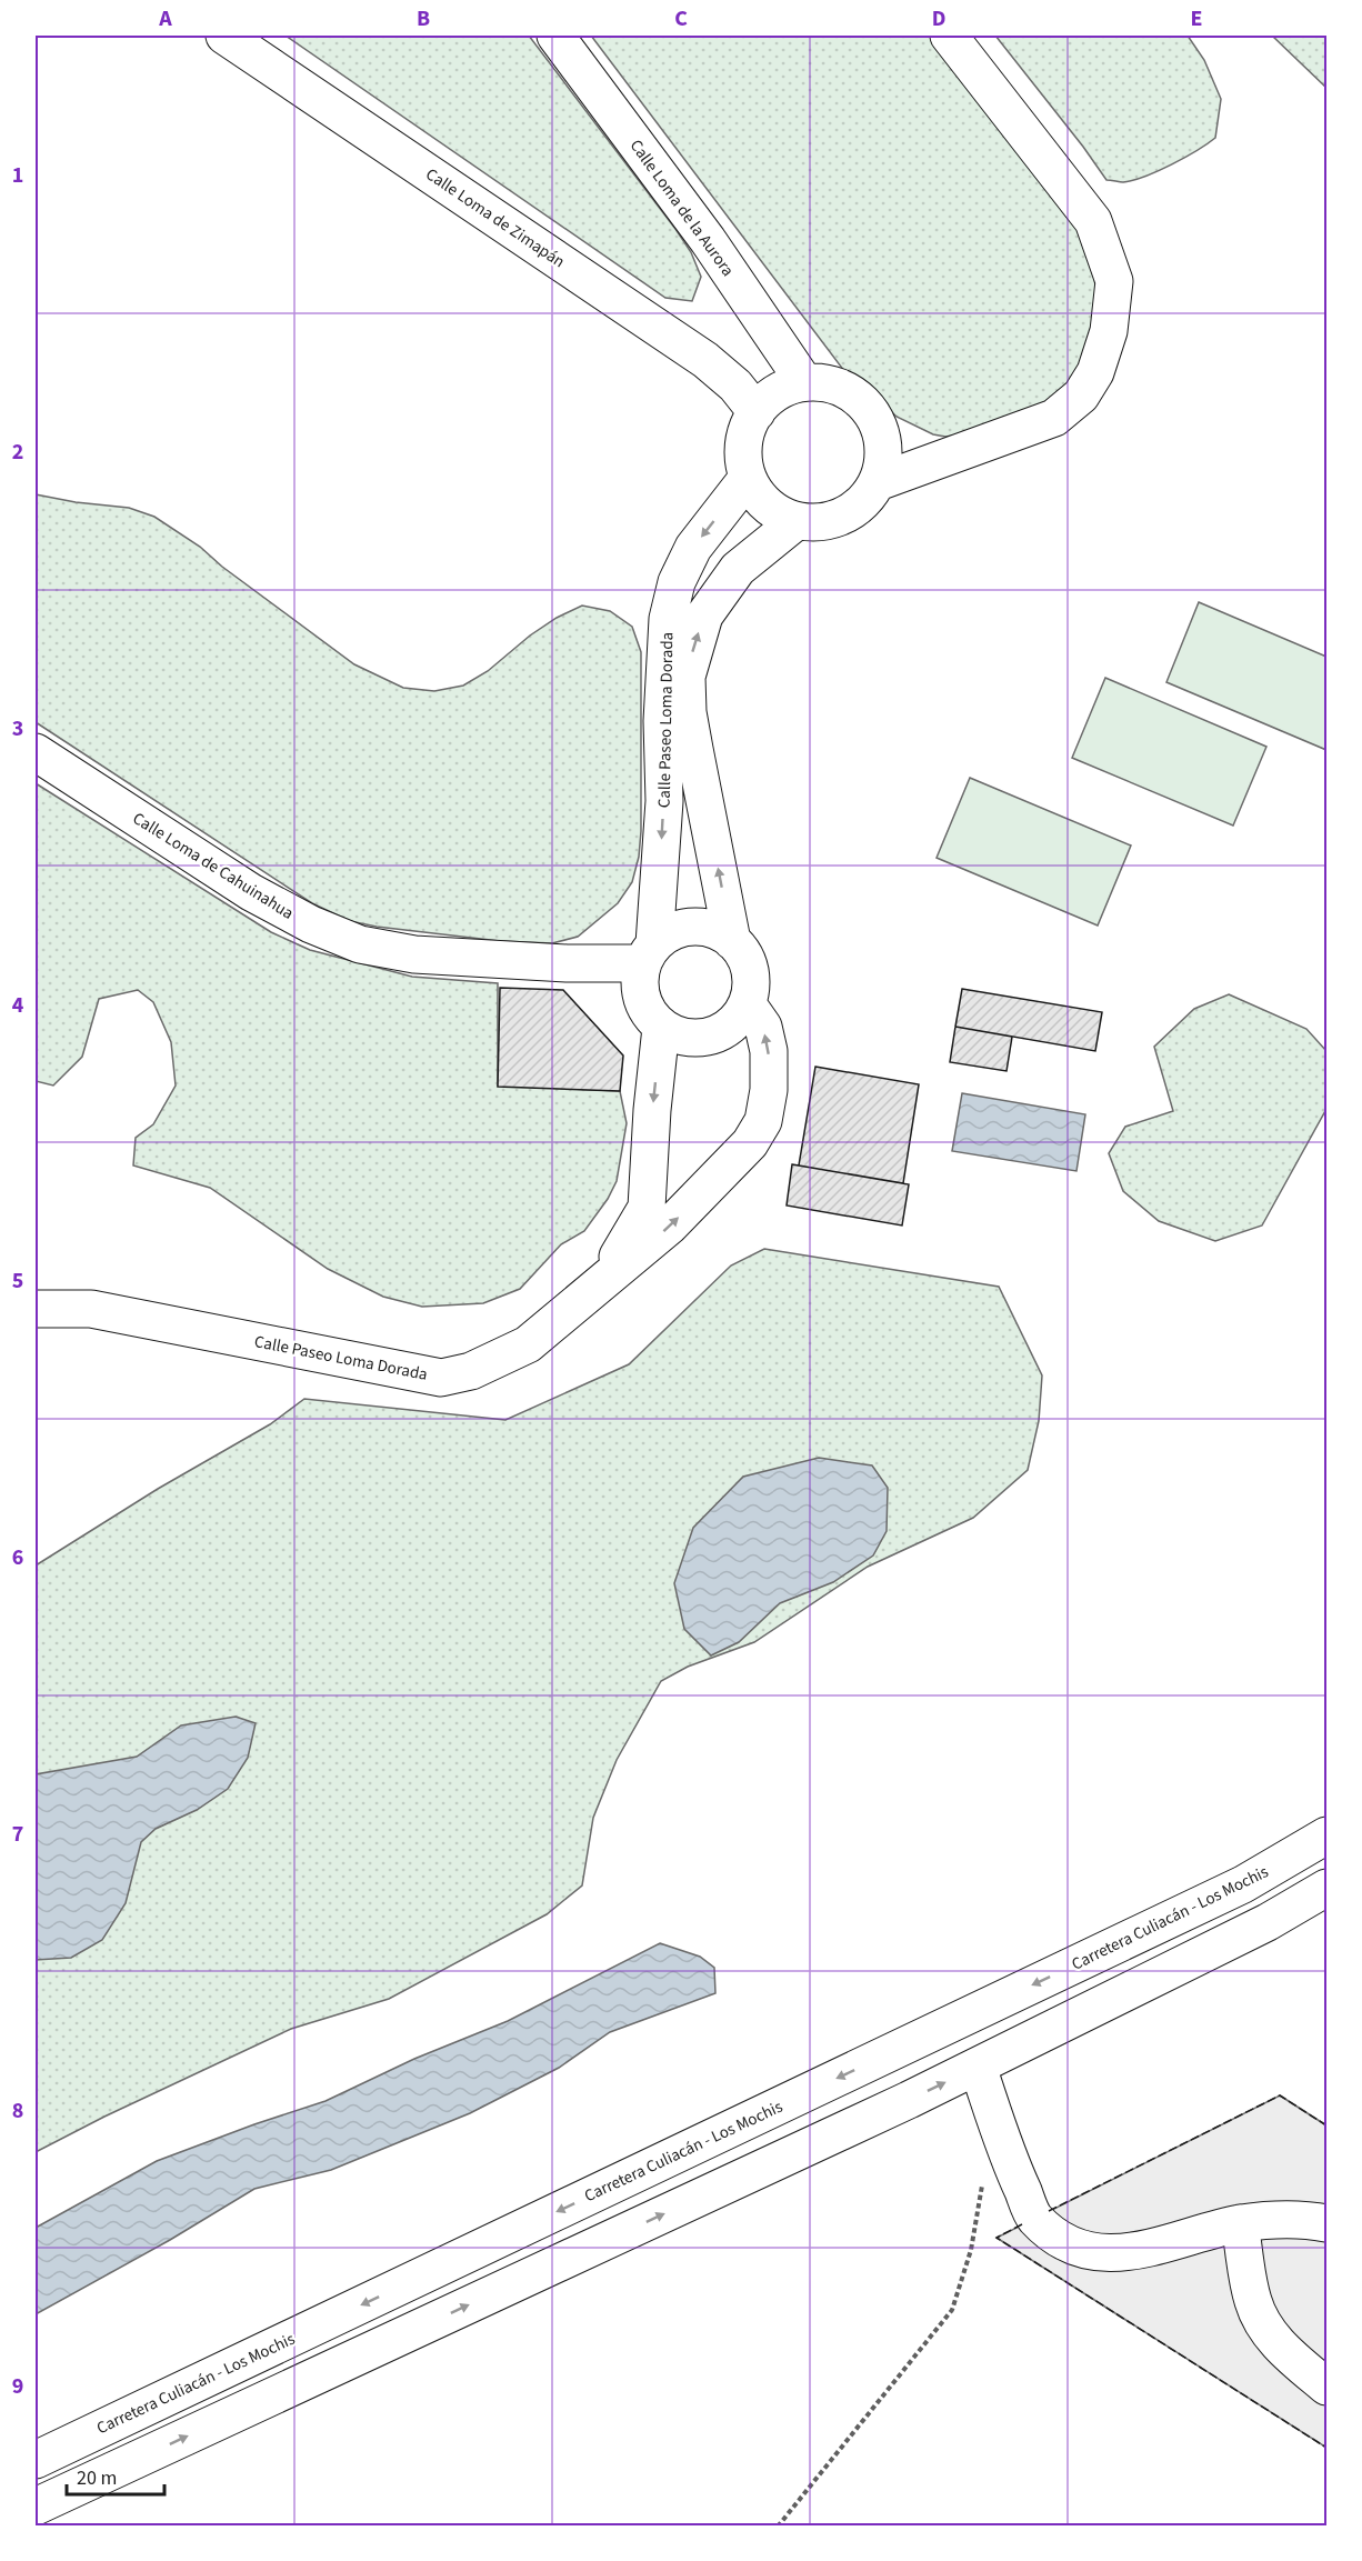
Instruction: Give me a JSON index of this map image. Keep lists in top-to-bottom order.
{
  "streets": {
    "main road": [
      "Calle Loma de la Aurora",
      "Calle Loma de Zimapán",
      "Calle Paseo Loma Dorada",
      "Calle Loma de Cahuinahua",
      "Carretera Culiacán - Los Mochis"
    ]
  },
  "crossings": [
    ["Calle Loma de la Aurora", "Calle Loma de Zimapán"],
    ["Calle Loma de la Aurora", "Calle Paseo Loma Dorada"],
    ["Calle Loma de Zimapán", "Calle Paseo Loma Dorada"],
    ["Calle Paseo Loma Dorada", "Calle Loma de Cahuinahua"]
  ],
  "scale_bar": "20 m",
  "grid": {
    "columns": [
      "A",
      "B",
      "C",
      "D",
      "E"
    ],
    "rows": [
      "1",
      "2",
      "3",
      "4",
      "5",
      "6",
      "7",
      "8",
      "9"
    ]
  }
}
